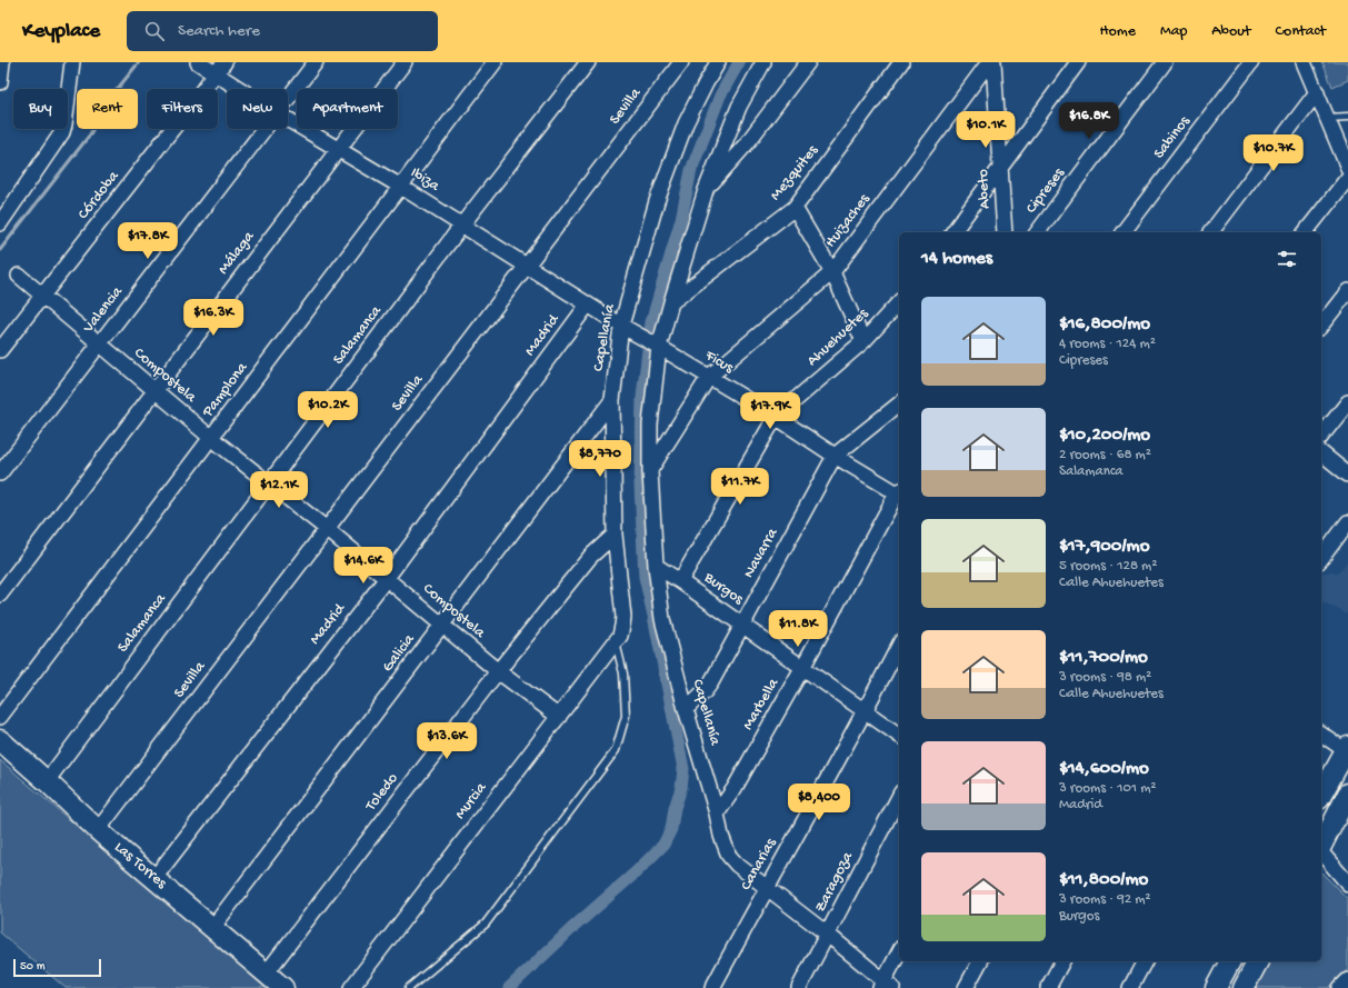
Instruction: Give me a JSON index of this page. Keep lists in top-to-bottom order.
{
  "streets": {
    "street": [
      "Sevilla",
      "Sabinos",
      "Mezquites",
      "Ibiza",
      "Abeto",
      "Cipreses",
      "Córdoba",
      "Huizaches",
      "Málaga",
      "Valencia",
      "Salamanca",
      "Madrid",
      "Capellanía",
      "Ahuehuetes",
      "Ficus",
      "Compostela",
      "Pamplona",
      "Navarra",
      "Burgos",
      "Galicia",
      "Marbella",
      "Toledo",
      "Murcia",
      "Canarias",
      "Las Torres",
      "Zaragoza"
    ]
  },
  "crossings": [
    ["Sevilla", "Ibiza"],
    ["Sevilla", "Compostela"],
    ["Sevilla", "Las Torres"],
    ["Ibiza", "Córdoba"],
    ["Ibiza", "Málaga"],
    ["Ibiza", "Salamanca"],
    ["Ibiza", "Madrid"],
    ["Ibiza", "Capellanía"],
    ["Ibiza", "Ficus"],
    ["Ibiza", "Pamplona"],
    ["Córdoba", "Compostela"],
    ["Huizaches", "Capellanía"],
    ["Huizaches", "Ficus"],
    ["Málaga", "Compostela"],
    ["Valencia", "Compostela"],
    ["Salamanca", "Compostela"],
    ["Salamanca", "Las Torres"],
    ["Madrid", "Compostela"],
    ["Madrid", "Las Torres"],
    ["Capellanía", "Ficus"],
    ["Capellanía", "Navarra"],
    ["Capellanía", "Burgos"],
    ["Capellanía", "Galicia"],
    ["Capellanía", "Marbella"],
    ["Capellanía", "Toledo"],
    ["Capellanía", "Murcia"],
    ["Capellanía", "Canarias"],
    ["Ahuehuetes", "Ficus"],
    ["Ahuehuetes", "Burgos"],
    ["Ficus", "Navarra"],
    ["Compostela", "Pamplona"],
    ["Compostela", "Galicia"],
    ["Compostela", "Toledo"],
    ["Compostela", "Murcia"],
    ["Navarra", "Burgos"],
    ["Burgos", "Marbella"],
    ["Burgos", "Canarias"],
    ["Galicia", "Las Torres"],
    ["Toledo", "Las Torres"]
  ],
  "scale_bar": "50 m",
  "page": {
    "header": "Keyplace",
    "search": "Search here",
    "nav": [
      "Home",
      "Map",
      "About",
      "Contact"
    ],
    "chip": [
      "Buy",
      "Rent",
      "Filters",
      "New",
      "Apartment"
    ],
    "price": [
      "$16.8K",
      "$10.1K",
      "$10.7K",
      "$17.8K",
      "$16.3K",
      "$10.2K",
      "$17.9K",
      "$8,770",
      "$11.7K",
      "$12.1K",
      "$14.6K",
      "$11.8K",
      "$13.6K",
      "$8,400"
    ],
    "heading": "14 homes",
    "list": [
      {
        "name": "$16,800/mo",
        "note": "4 rooms · 124 m² · Cipreses"
      },
      {
        "name": "$10,200/mo",
        "note": "2 rooms · 68 m² · Salamanca"
      },
      {
        "name": "$17,900/mo",
        "note": "5 rooms · 128 m² · Calle Ahuehuetes"
      },
      {
        "name": "$11,700/mo",
        "note": "3 rooms · 98 m² · Calle Ahuehuetes"
      },
      {
        "name": "$14,600/mo",
        "note": "3 rooms · 101 m² · Madrid"
      },
      {
        "name": "$11,800/mo",
        "note": "3 rooms · 92 m² · Burgos"
      }
    ],
    "scale": "50 m"
  }
}
